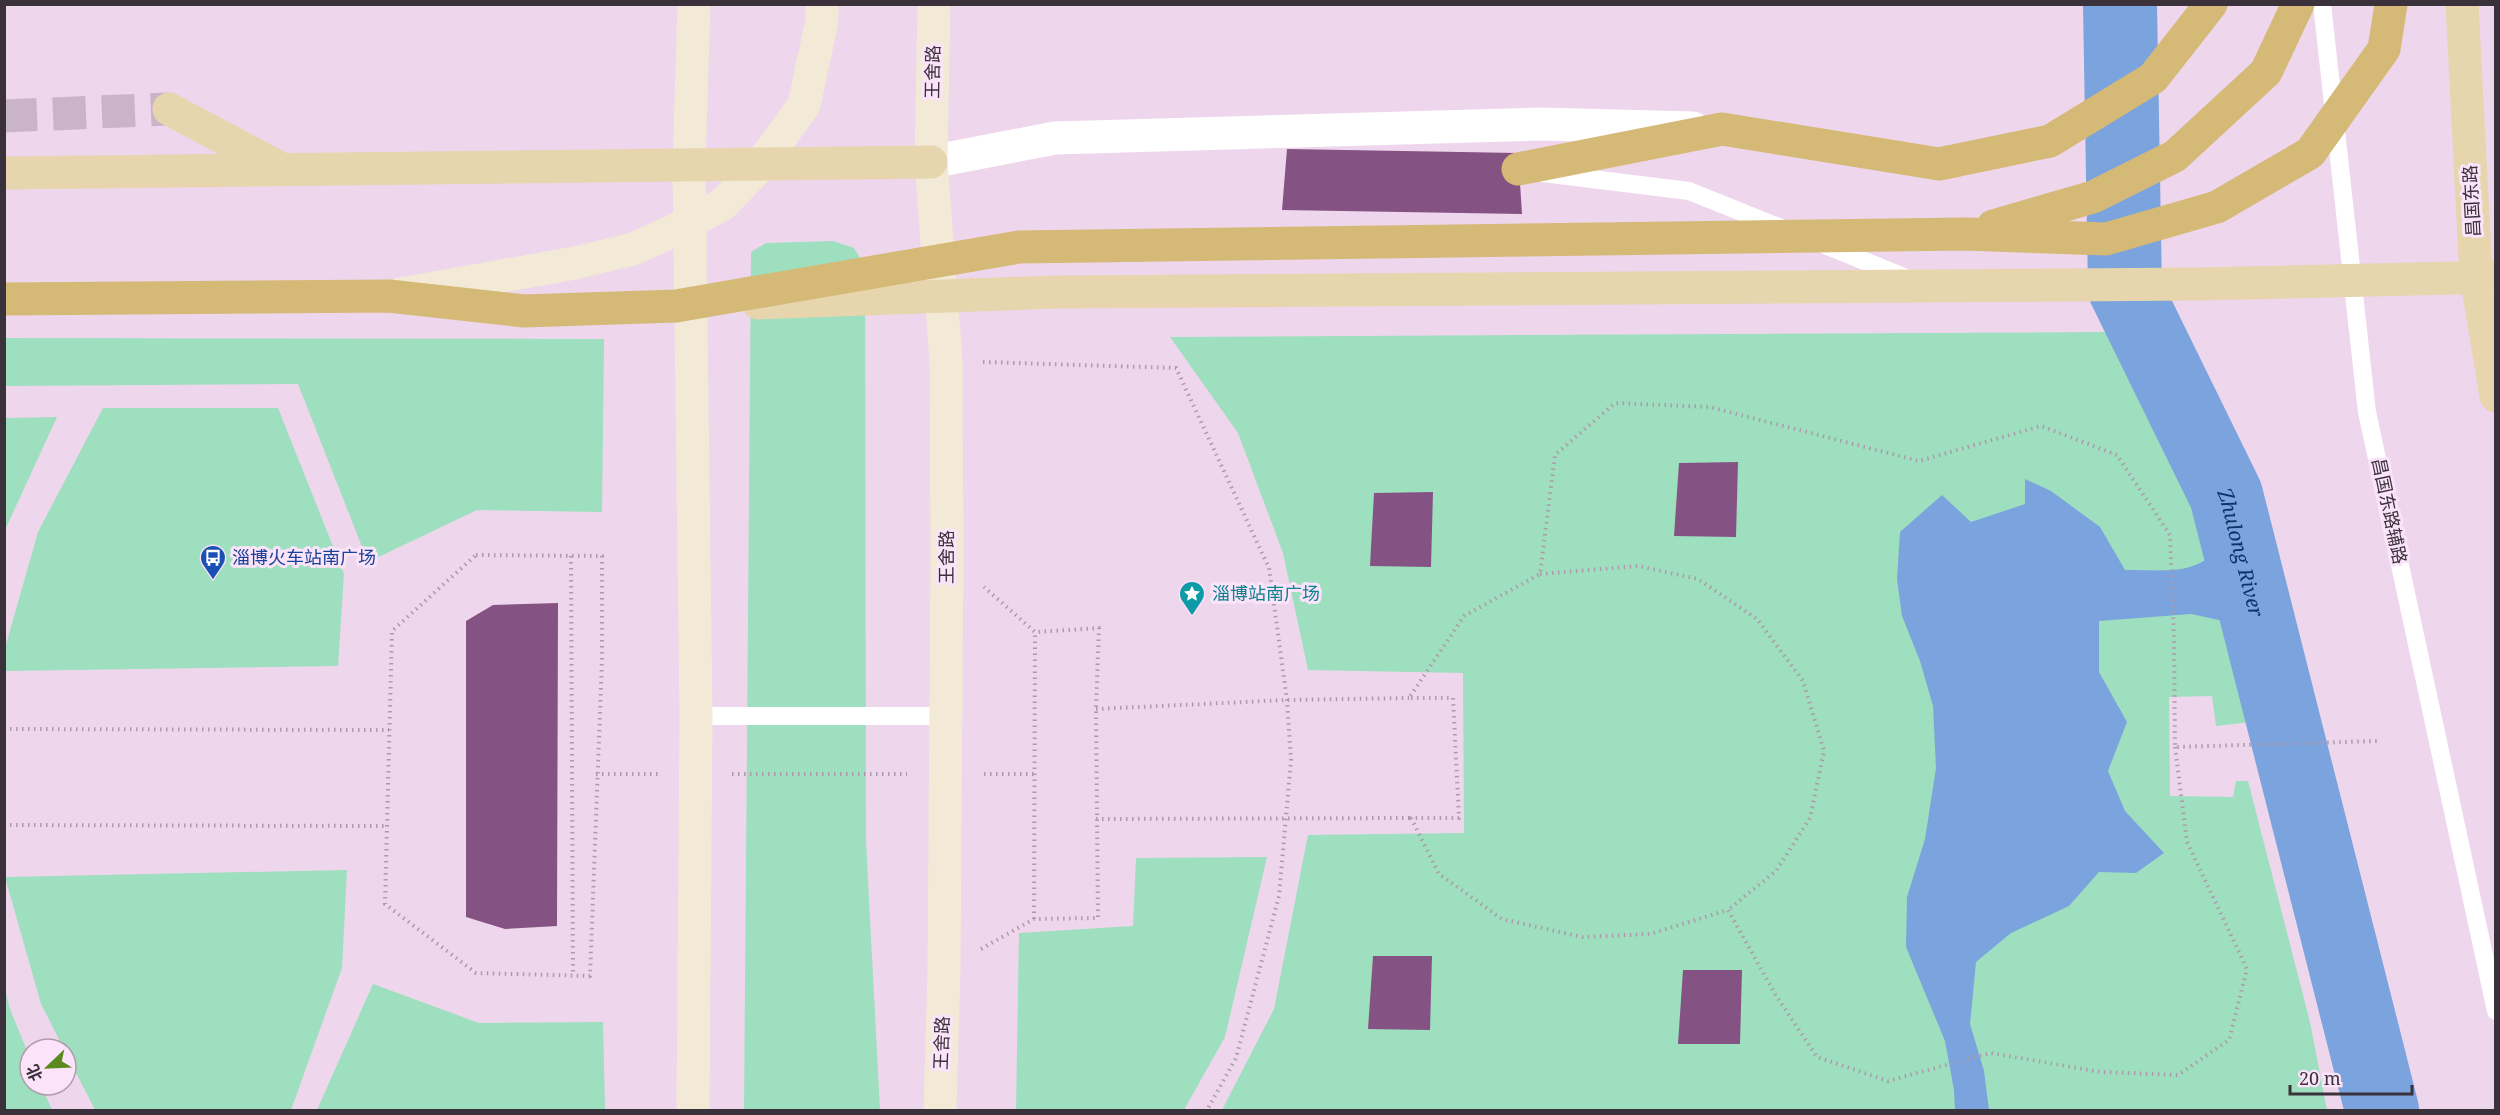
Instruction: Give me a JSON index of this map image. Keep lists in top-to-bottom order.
{
  "streets": {
    "main road": ["王舍路", "昌国东路"],
    "lane": ["昌国东路辅路"]
  },
  "water": ["Zhulong River"],
  "places": {
    "bus stop": ["淄博火车站南广场"],
    "place": ["淄博站南广场"]
  },
  "scale_bar": "20 m",
  "north": "bottom left"
}
